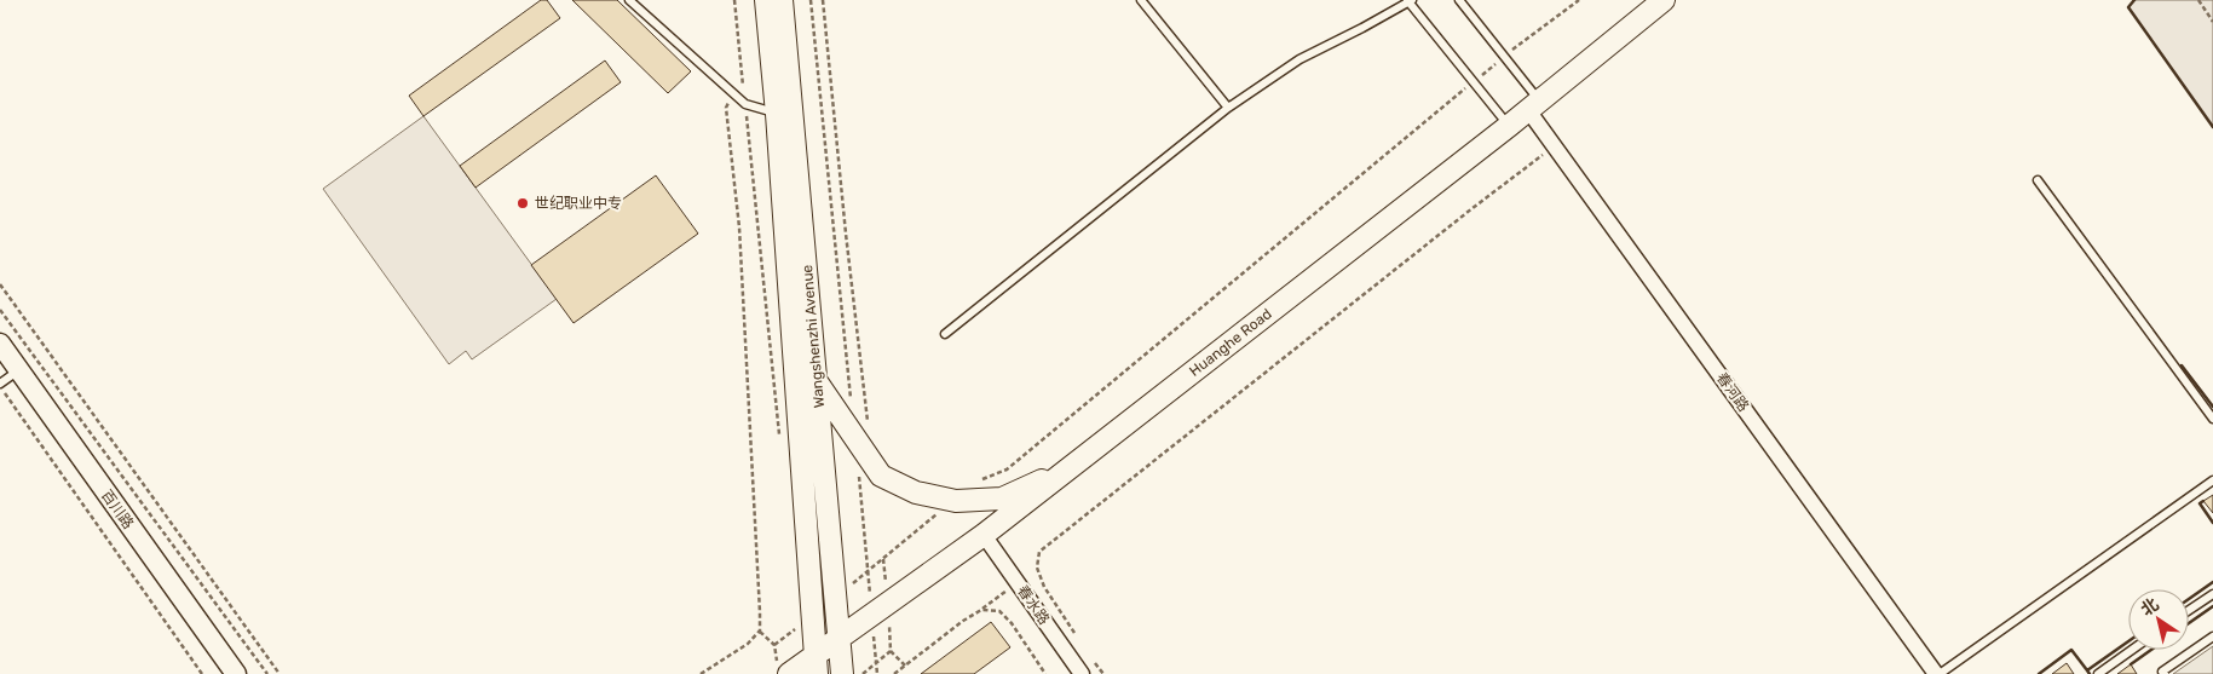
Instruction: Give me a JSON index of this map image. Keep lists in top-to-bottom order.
{
  "streets": {
    "main road": ["Wangshenzhi Avenue", "Huanghe Road"],
    "street": ["春河路", "百川路", "春水路"]
  },
  "crossings": [
    ["Wangshenzhi Avenue", "Huanghe Road"],
    ["Huanghe Road", "春河路"],
    ["Huanghe Road", "春水路"]
  ],
  "places": ["世纪职业中专"],
  "north": "top left"
}
